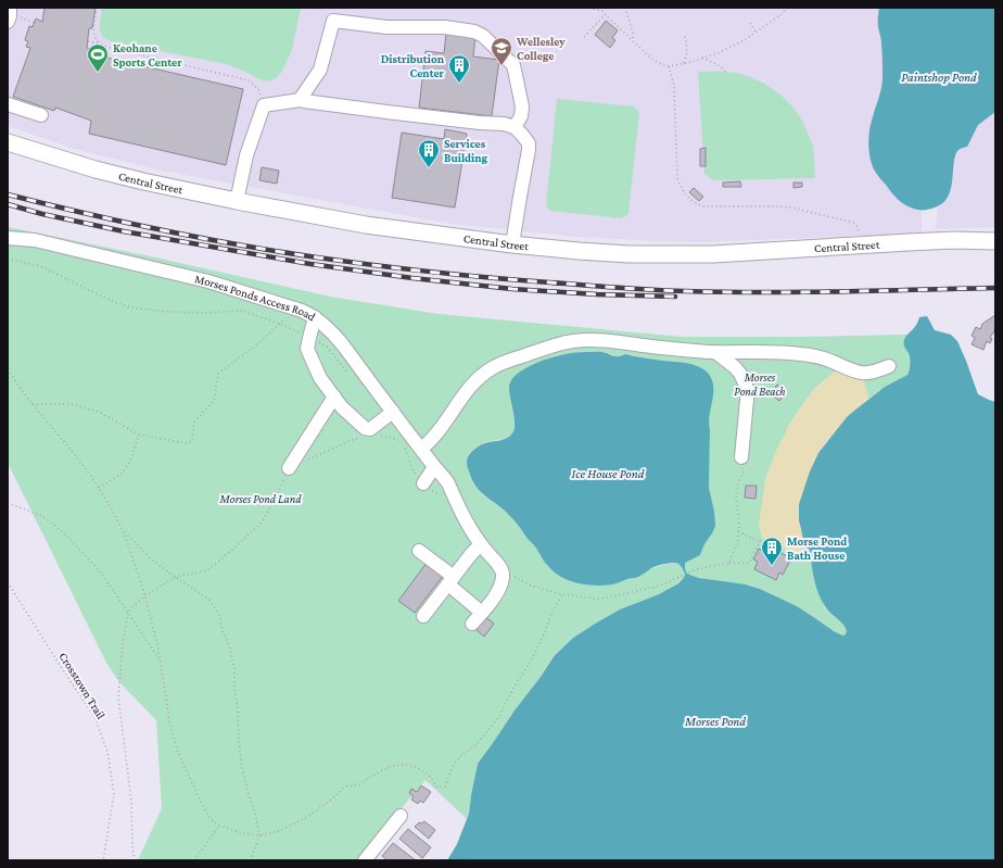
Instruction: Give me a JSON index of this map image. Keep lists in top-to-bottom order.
{
  "streets": {
    "main road": ["Central Street"],
    "street": ["Morses Ponds Access Road"],
    "path": ["Crosstown Trail"]
  },
  "water": ["Paintshop Pond", "Ice House Pond", "Morses Pond"],
  "parks": ["Morses Pond Beach", "Morses Pond Land"],
  "places": {
    "school or university": ["Wellesley College"],
    "sports": ["Keohane Sports Center"],
    "building": ["Distribution Center", "Services Building", "Morse Pond Bath House"]
  }
}
